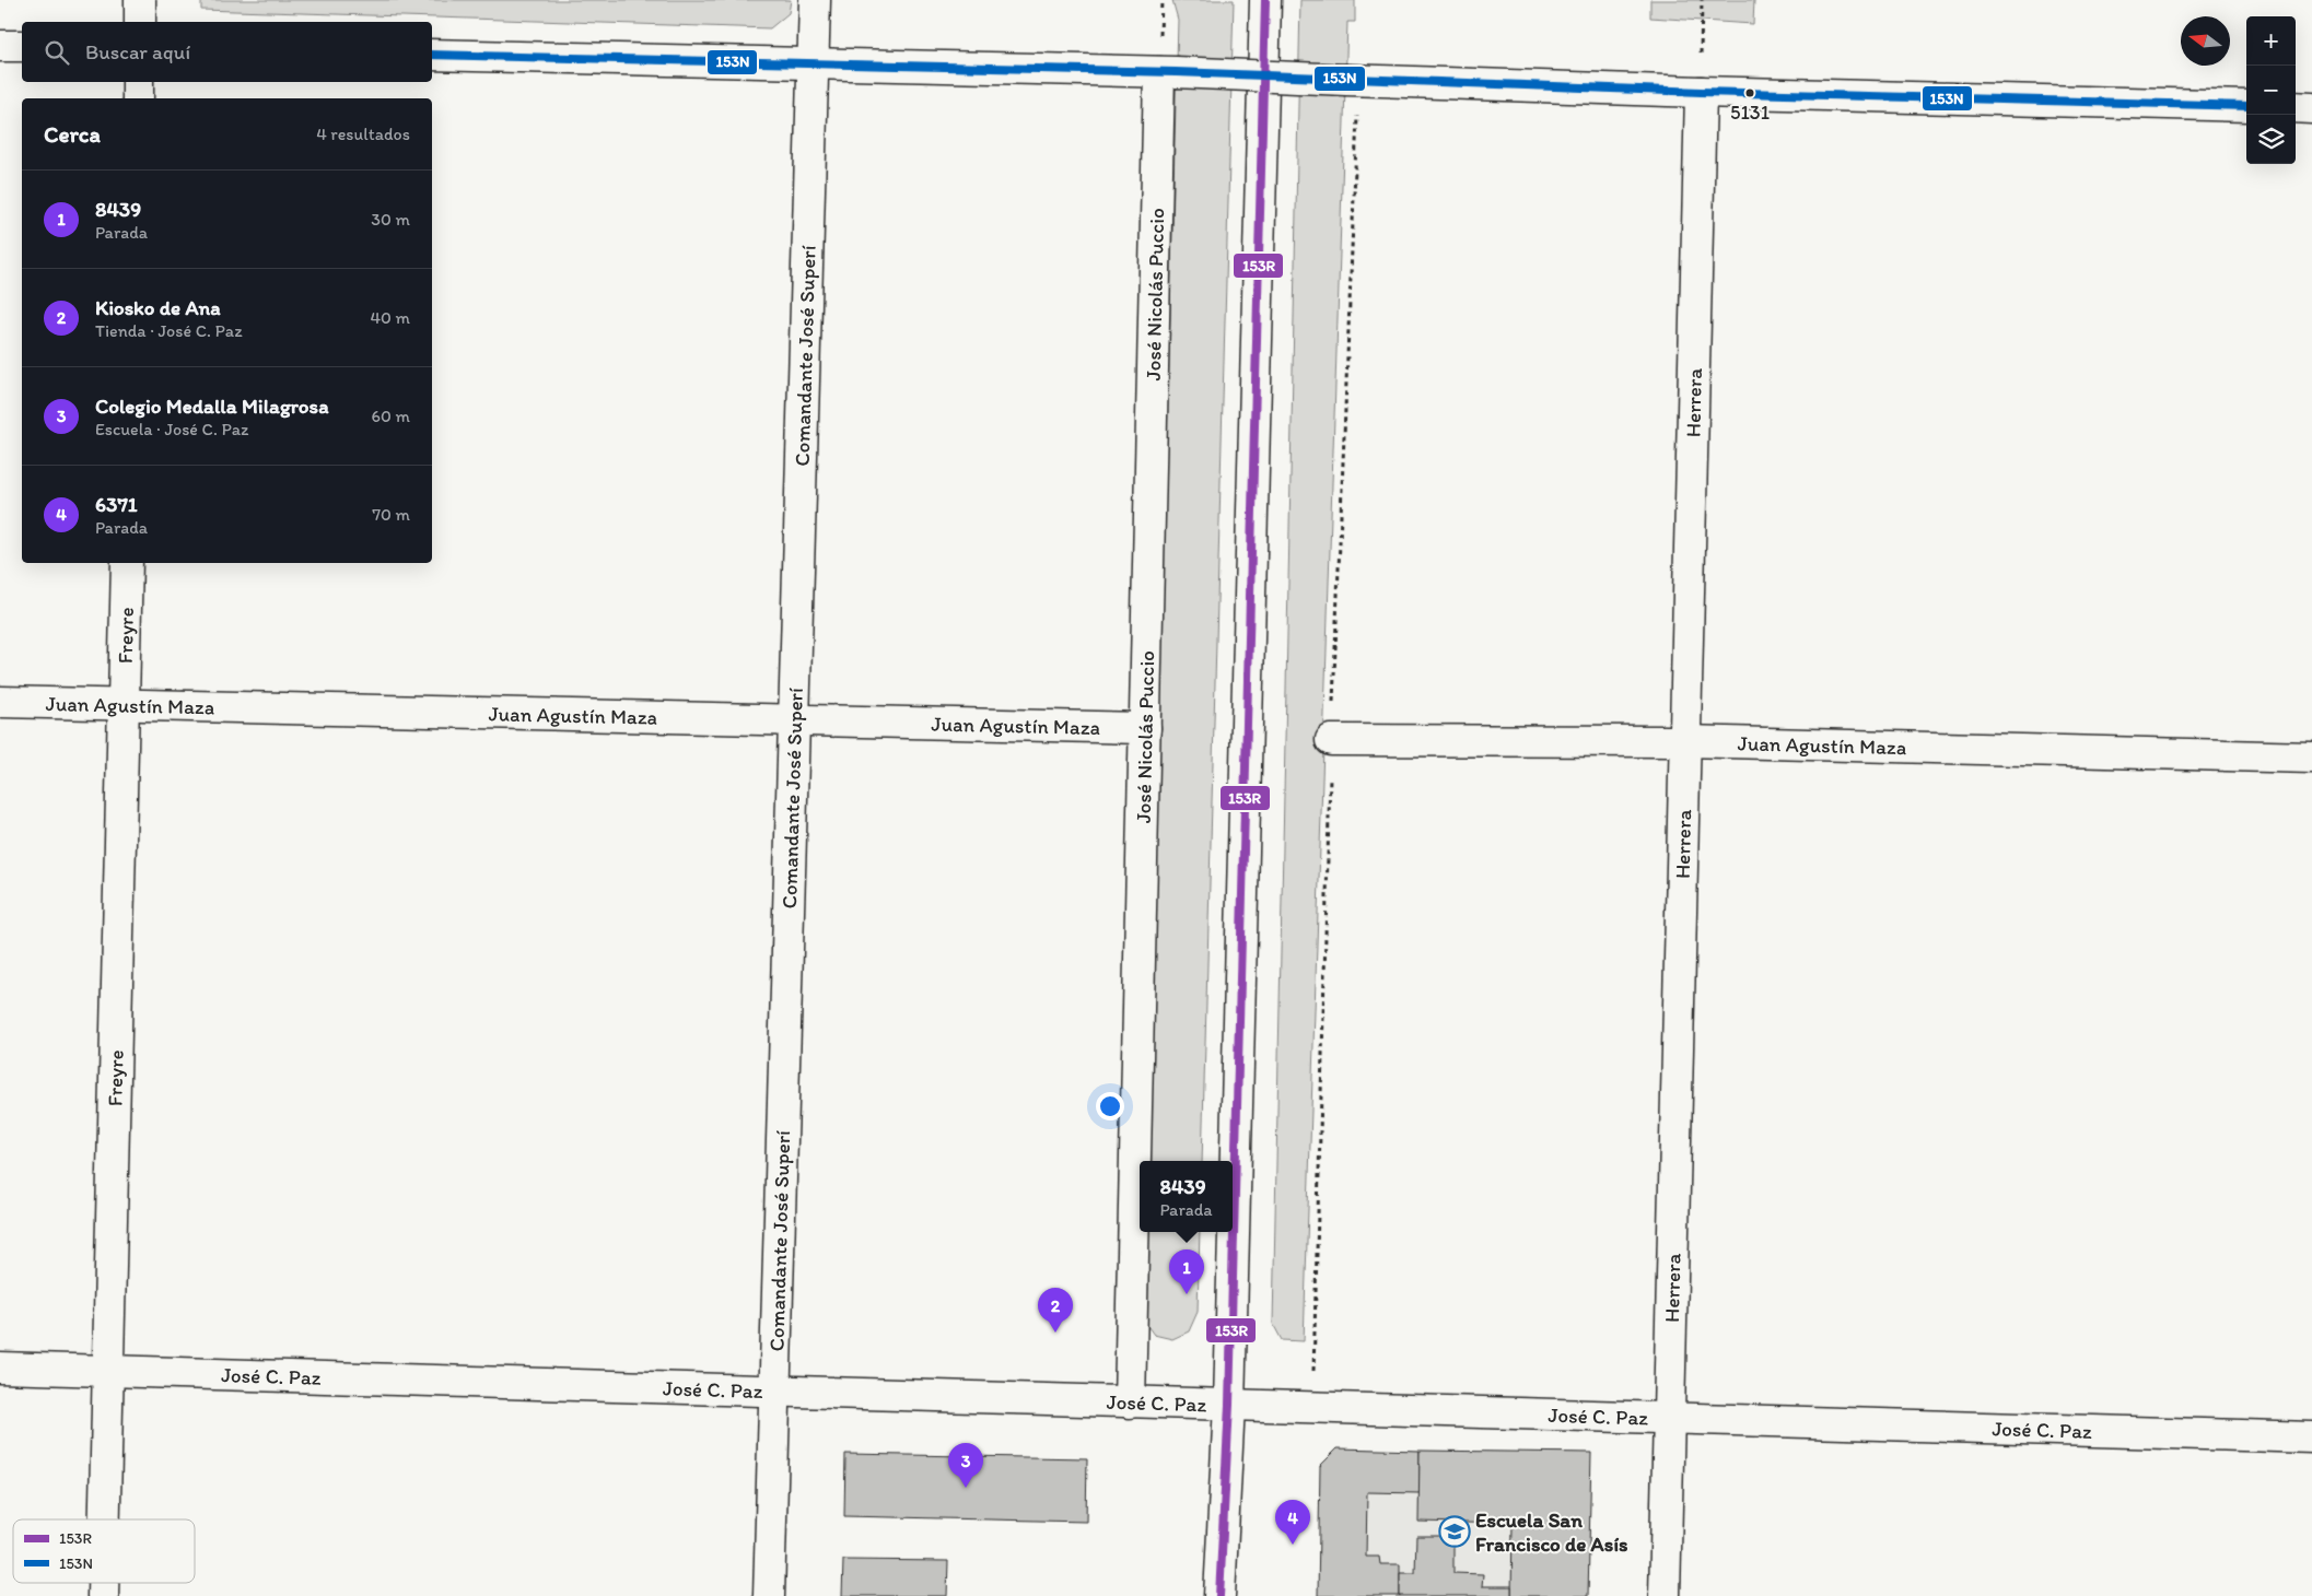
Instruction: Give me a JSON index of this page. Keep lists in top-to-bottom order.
{
  "streets": {
    "street": [
      "José Nicolás Puccio",
      "Comandante José Superí",
      "Herrera",
      "Freyre",
      "Juan Agustín Maza",
      "José C. Paz"
    ]
  },
  "crossings": [
    ["José Nicolás Puccio", "Juan Agustín Maza"],
    ["José Nicolás Puccio", "José C. Paz"],
    ["Comandante José Superí", "Juan Agustín Maza"],
    ["Comandante José Superí", "José C. Paz"],
    ["Herrera", "Juan Agustín Maza"],
    ["Herrera", "José C. Paz"],
    ["Freyre", "Juan Agustín Maza"],
    ["Freyre", "José C. Paz"]
  ],
  "places": {
    "other": ["5131"],
    "school or university": ["Escuela San Francisco de Asís"]
  },
  "lines": ["transit line 153R", "transit line 153N"],
  "legend": ["153R", "153N"],
  "north": "left",
  "page": {
    "map_buttons": ["+", "−"],
    "search": "Buscar aquí",
    "heading": ["Cerca", "4 resultados"],
    "list": [
      {
        "mark": "1",
        "name": "8439",
        "note": "Parada",
        "value": "30 m"
      },
      {
        "mark": "2",
        "name": "Kiosko de Ana",
        "note": "Tienda · José C. Paz",
        "value": "40 m"
      },
      {
        "mark": "3",
        "name": "Colegio Medalla Milagrosa",
        "note": "Escuela · José C. Paz",
        "value": "60 m"
      },
      {
        "mark": "4",
        "name": "6371",
        "note": "Parada",
        "value": "70 m"
      }
    ],
    "popup": ["8439", "Parada"],
    "pins": [
      "1",
      "2",
      "3",
      "4"
    ]
  }
}
